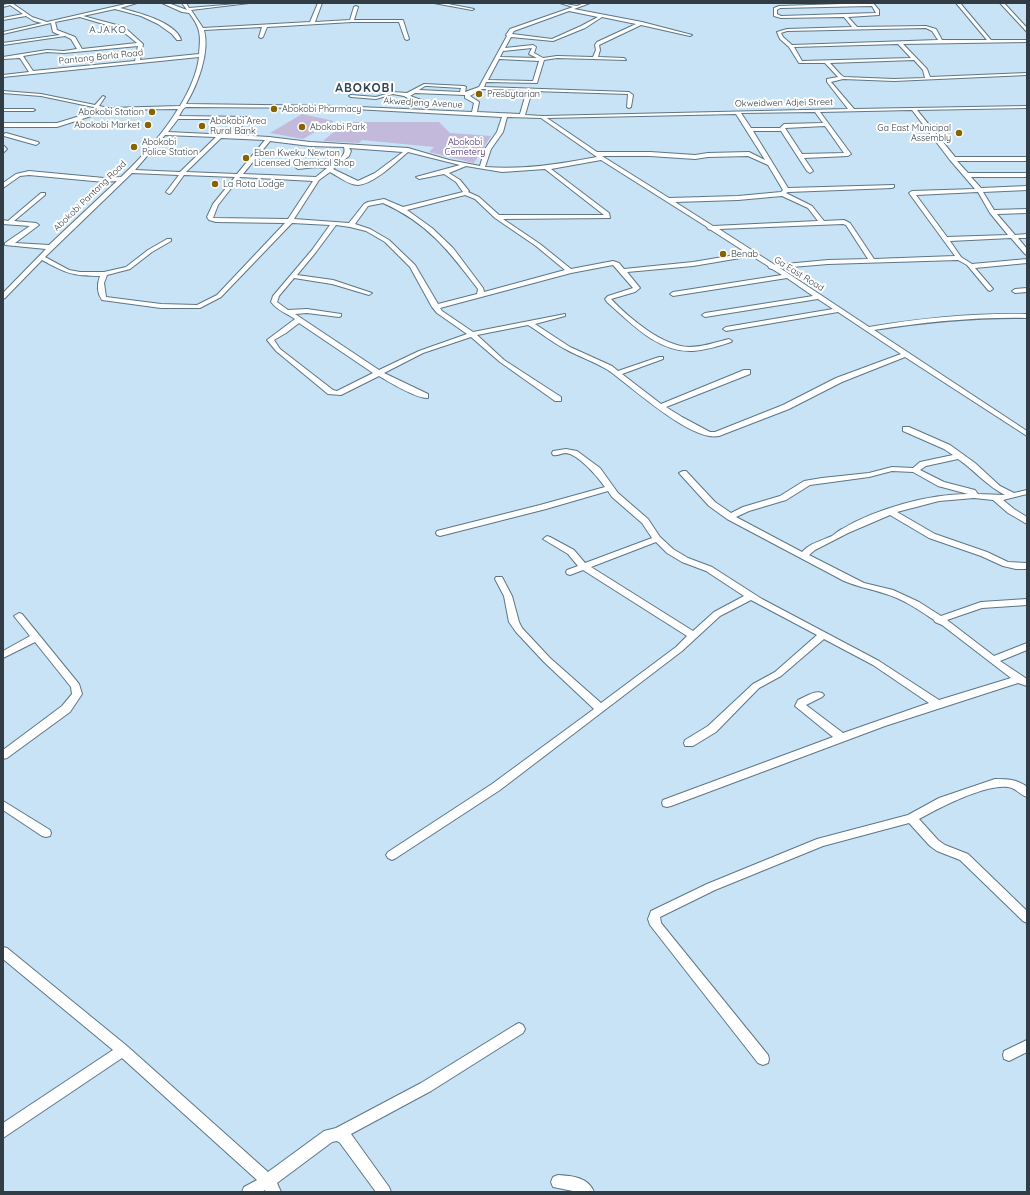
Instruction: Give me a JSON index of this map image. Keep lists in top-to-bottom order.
{
  "streets": {
    "street": [
      "Pantang Borla Road",
      "Akwedjeng Avenue",
      "Okweidwen Adjei Street",
      "Abokobi Pantang Road",
      "Ga East Road"
    ]
  },
  "crossings": [
    ["Pantang Borla Road", "Abokobi Pantang Road"],
    ["Akwedjeng Avenue", "Okweidwen Adjei Street"],
    ["Akwedjeng Avenue", "Abokobi Pantang Road"],
    ["Akwedjeng Avenue", "Ga East Road"],
    ["Okweidwen Adjei Street", "Ga East Road"]
  ],
  "districts": ["AJAKO", "ABOKOBI"],
  "parks": ["Abokobi Cemetery"],
  "places": [
    "Presbytarian",
    "Abokobi Pharmacy",
    "Abokobi Station",
    "Abokobi Market",
    "Abokobi Area Rural Bank",
    "Abokobi Park",
    "Ga East Municipal Assembly",
    "Abokobi Police Station",
    "Eben Kweku Newton Licensed Chemical Shop",
    "La Rota Lodge",
    "Benab"
  ]
}
